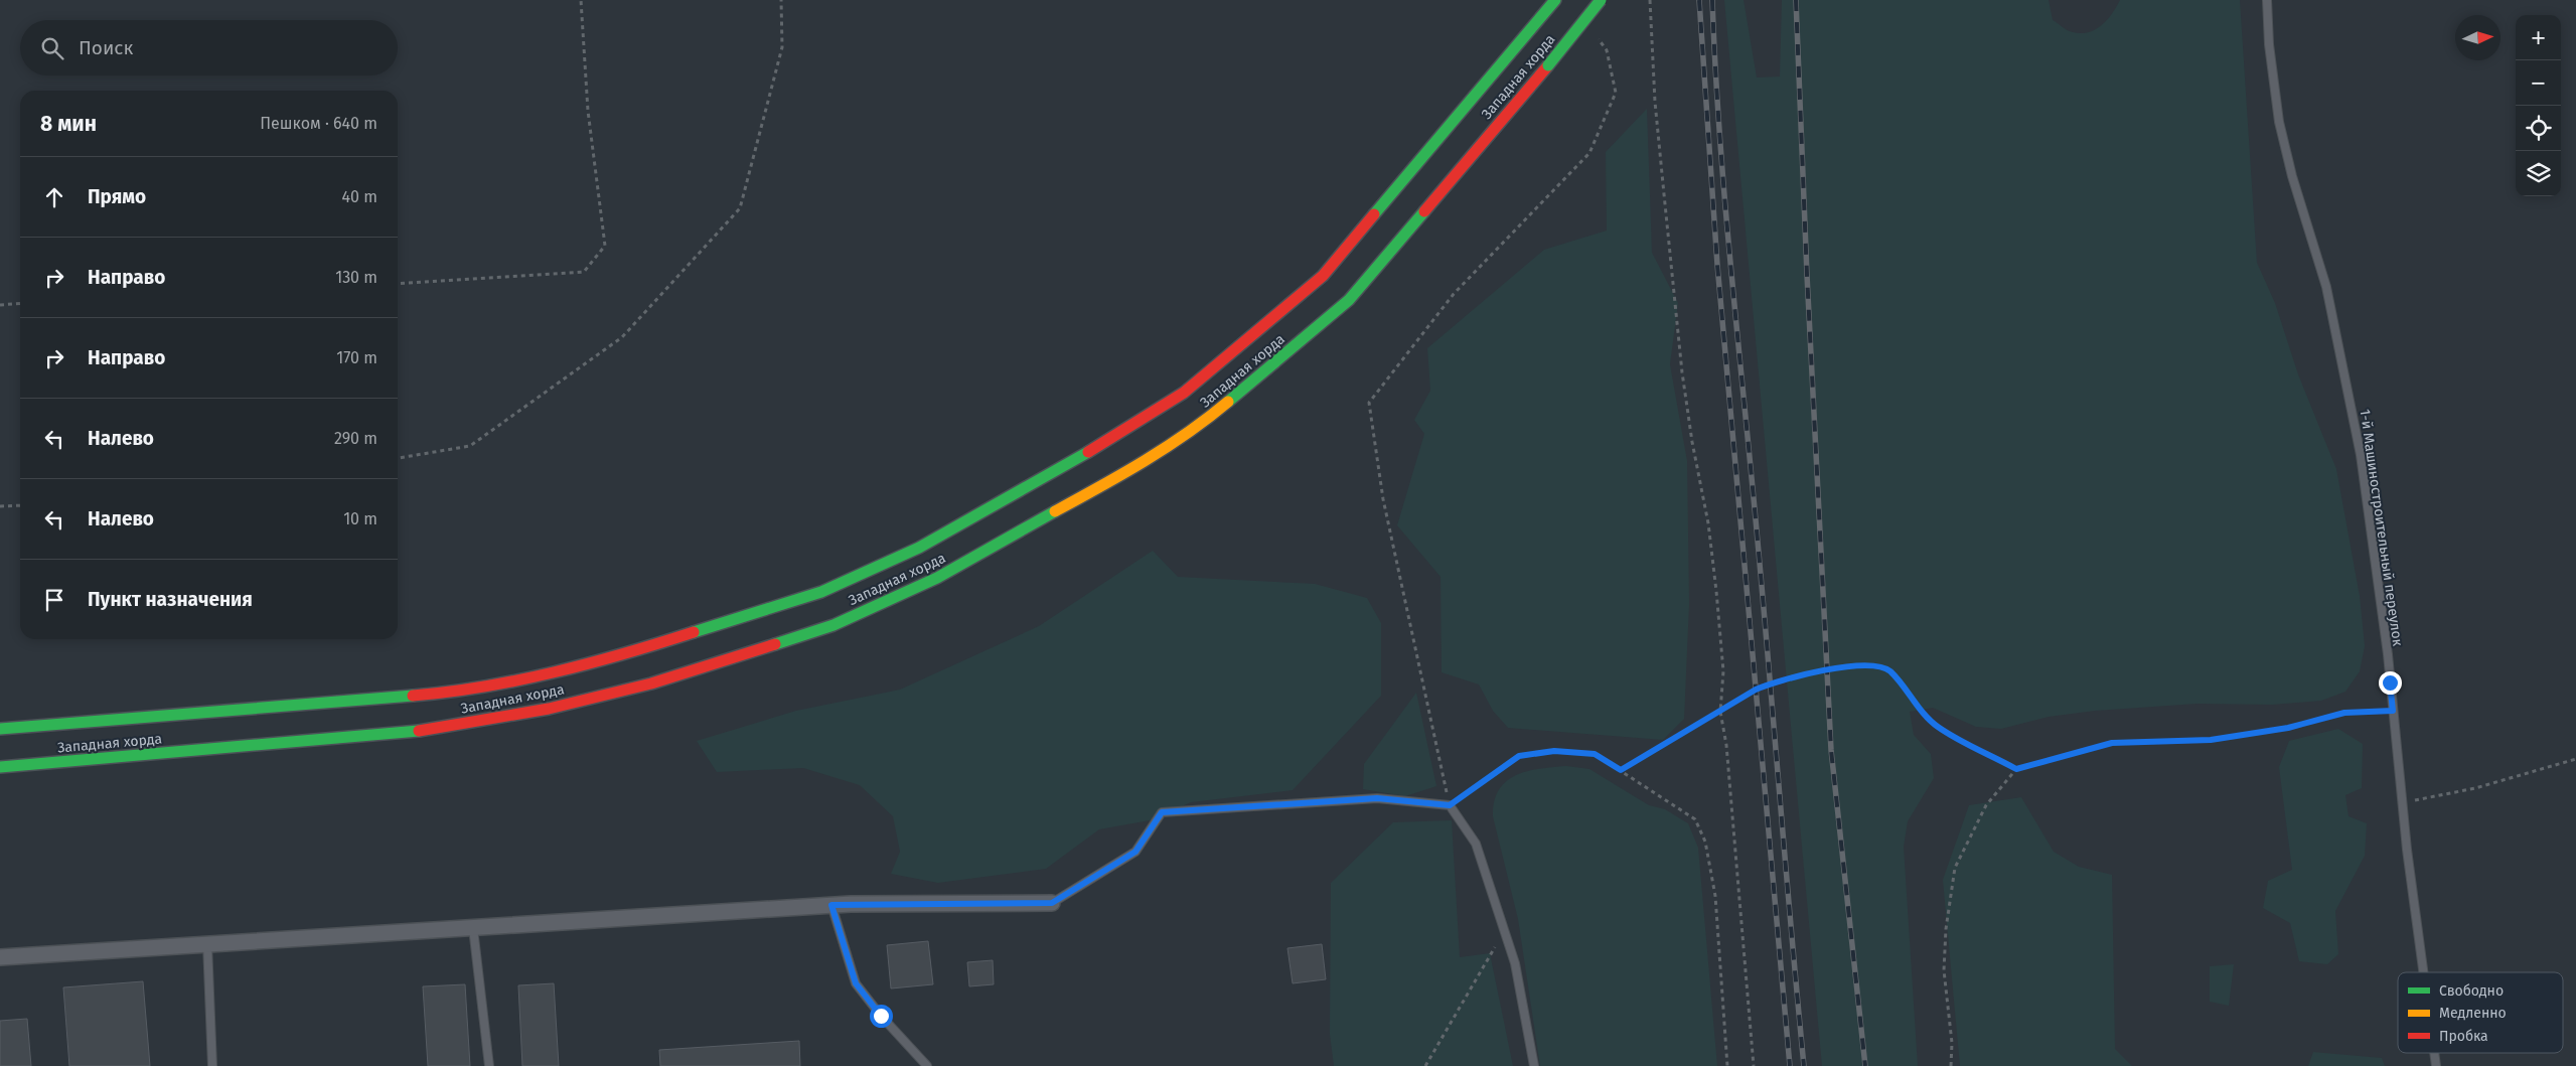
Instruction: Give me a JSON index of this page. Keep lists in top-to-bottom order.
{
  "streets": {
    "highway": ["Западная хорда"],
    "lane": ["1-й Машиностроительный переулок"]
  },
  "legend": ["Свободно", "Медленно", "Пробка"],
  "north": "right",
  "page": {
    "map_buttons": ["+", "−"],
    "search": "Поиск",
    "heading": ["8 мин", "Пешком · 640 m"],
    "list": [
      ["Прямо", "40 m"],
      ["Направо", "130 m"],
      ["Направо", "170 m"],
      ["Налево", "290 m"],
      ["Налево", "10 m"],
      "Пункт назначения"
    ]
  }
}
